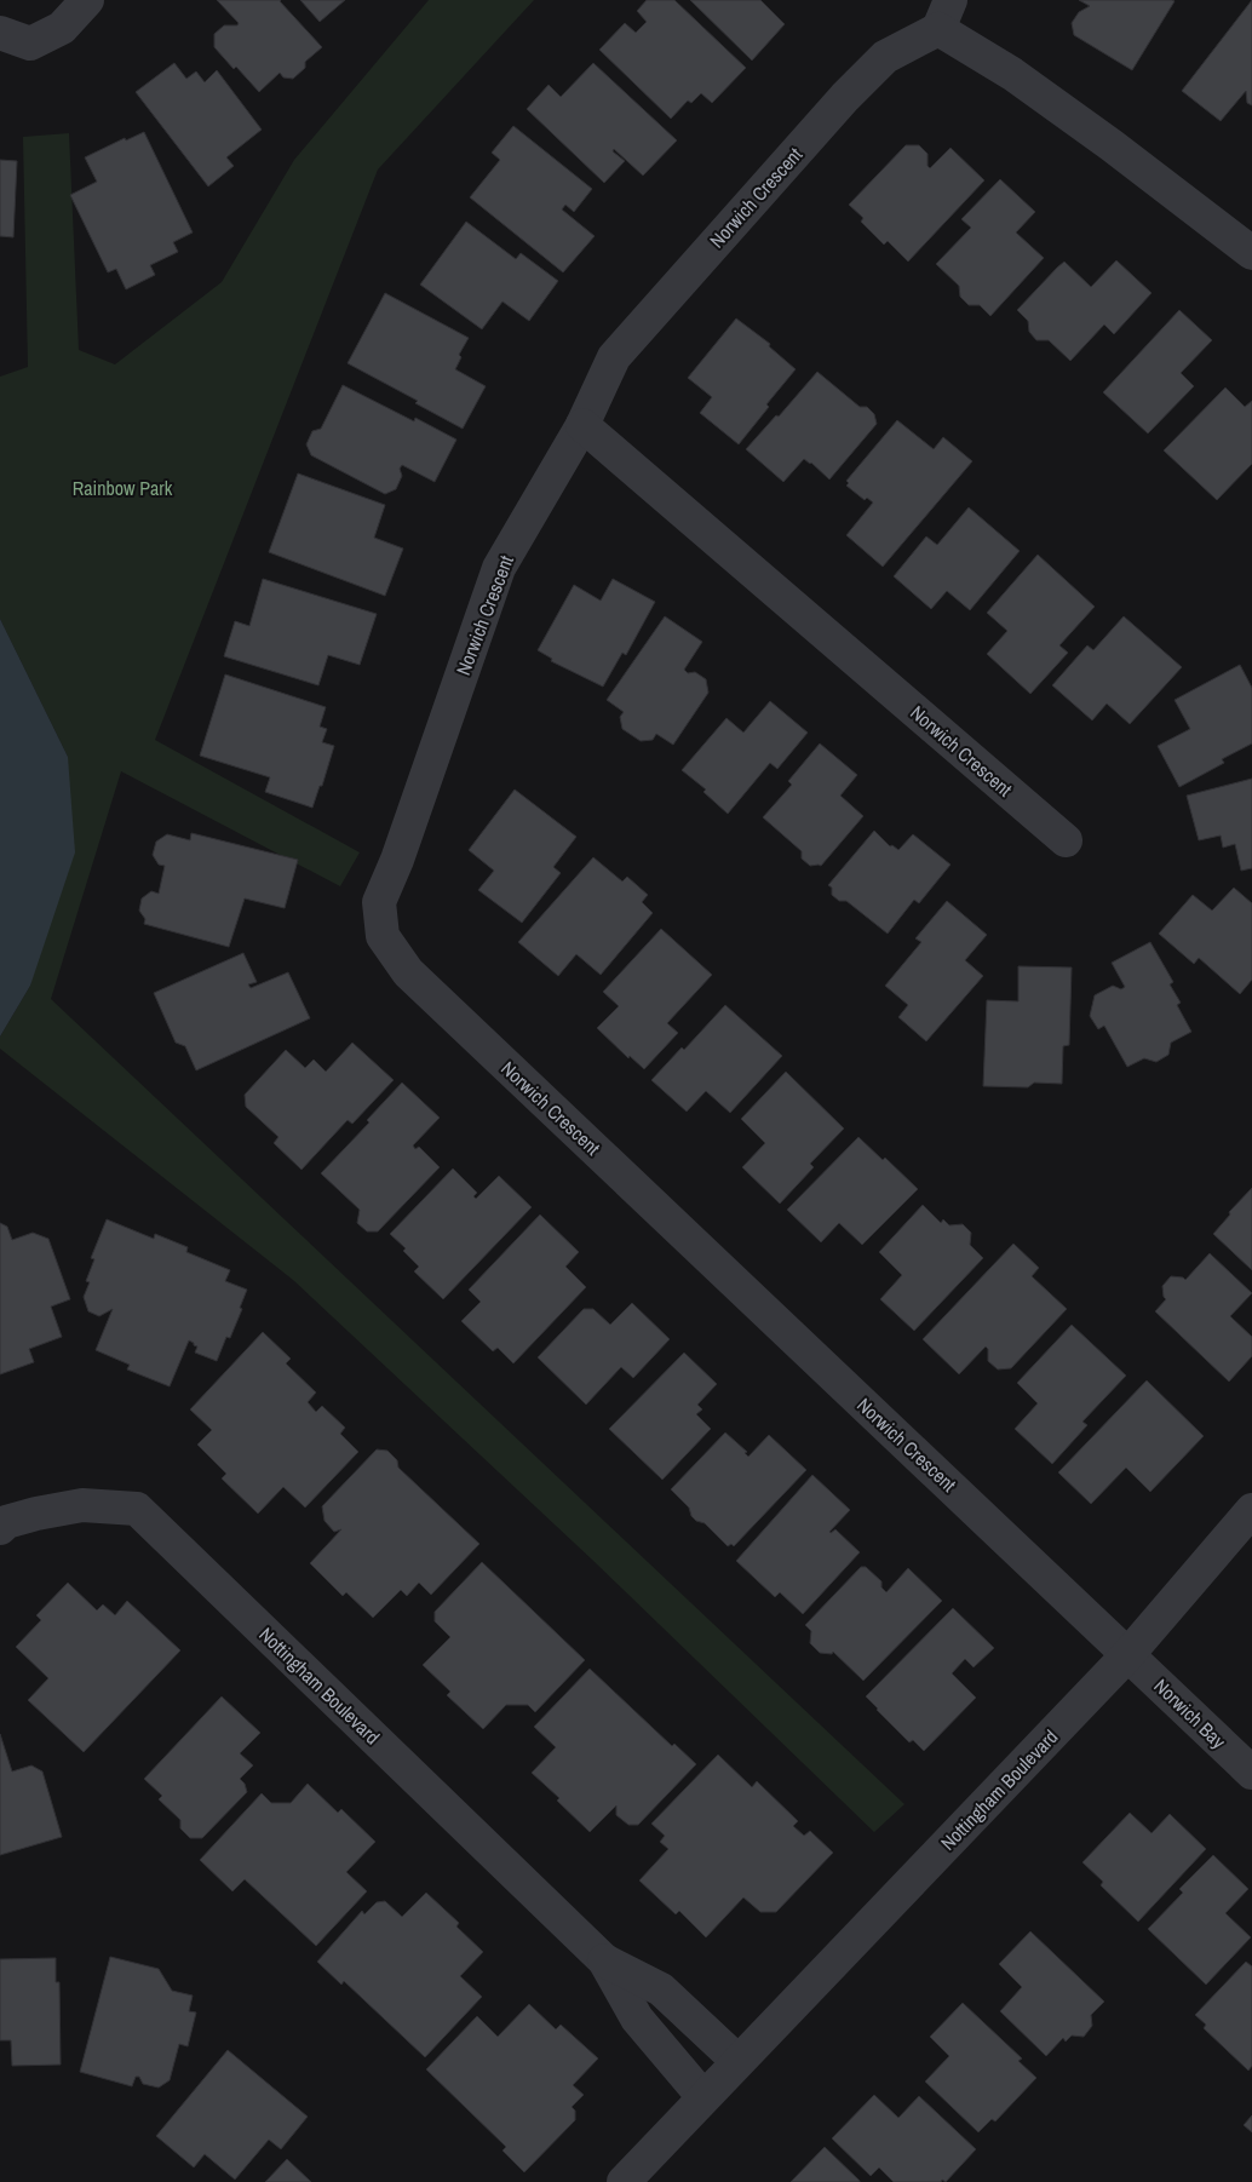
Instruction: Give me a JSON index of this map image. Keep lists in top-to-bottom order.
{
  "streets": {
    "street": ["Norwich Crescent", "Nottingham Boulevard", "Norwich Bay"]
  },
  "crossings": [
    ["Norwich Crescent", "Nottingham Boulevard"],
    ["Norwich Crescent", "Norwich Bay"],
    ["Nottingham Boulevard", "Norwich Bay"]
  ],
  "parks": ["Rainbow Park"]
}
